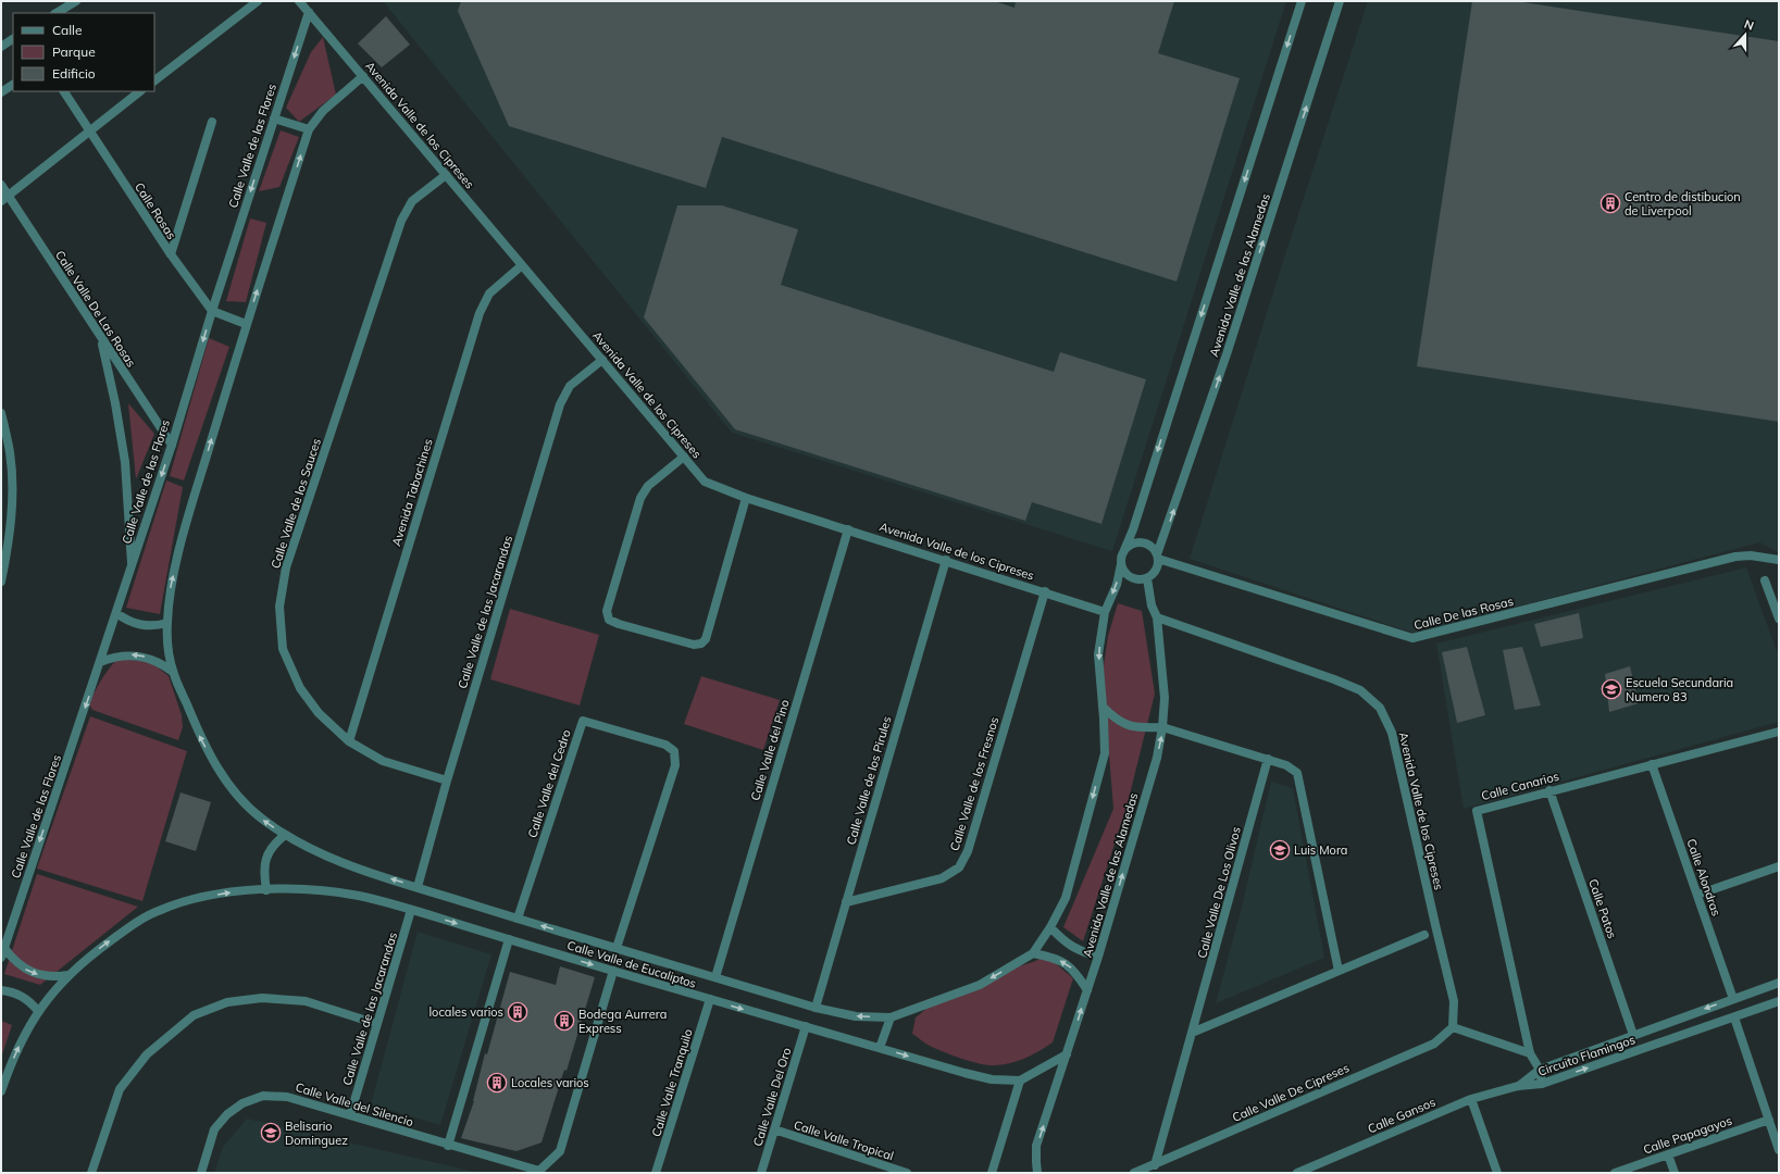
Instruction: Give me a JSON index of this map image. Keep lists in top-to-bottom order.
{
  "streets": {
    "street": [
      "Avenida Valle de los Cipreses",
      "Calle Valle de las Flores",
      "Calle Rosas",
      "Avenida Valle de las Alamedas",
      "Calle Valle De Las Rosas",
      "Avenida Tabachines",
      "Calle Valle de los Sauces",
      "Calle Valle de las Jacarandas",
      "Calle De las Rosas",
      "Calle Valle del Pino",
      "Calle Valle de los Pirules",
      "Calle Valle del Cedro",
      "Calle Valle de los Fresnos",
      "Calle Canarios",
      "Calle Alondras",
      "Calle Valle De Los Olivos",
      "Calle Patos",
      "Calle Valle de Eucaliptos",
      "Circuito Flamingos",
      "Calle Valle Tranquilo",
      "Calle Valle De Cipreses",
      "Calle Valle Del Oro",
      "Calle Valle del Silencio",
      "Calle Gansos",
      "Calle Papagayos",
      "Calle Valle Tropical"
    ]
  },
  "crossings": [
    ["Avenida Valle de los Cipreses", "Calle Valle de las Flores"],
    ["Avenida Valle de los Cipreses", "Avenida Valle de las Alamedas"],
    ["Avenida Valle de los Cipreses", "Avenida Tabachines"],
    ["Avenida Valle de los Cipreses", "Calle Valle de los Sauces"],
    ["Avenida Valle de los Cipreses", "Calle Valle de las Jacarandas"],
    ["Avenida Valle de los Cipreses", "Calle Valle del Pino"],
    ["Avenida Valle de los Cipreses", "Calle Valle de los Pirules"],
    ["Avenida Valle de los Cipreses", "Calle Valle de los Fresnos"],
    ["Avenida Valle de los Cipreses", "Calle Valle De Cipreses"],
    ["Calle Valle de las Flores", "Calle Rosas"],
    ["Calle Valle de las Flores", "Calle Valle De Las Rosas"],
    ["Avenida Valle de las Alamedas", "Calle De las Rosas"],
    ["Avenida Tabachines", "Calle Valle de los Sauces"],
    ["Calle Valle de los Sauces", "Calle Valle de las Jacarandas"],
    ["Calle Valle de las Jacarandas", "Calle Valle de Eucaliptos"],
    ["Calle Valle de las Jacarandas", "Calle Valle del Silencio"],
    ["Calle Valle del Pino", "Calle Valle de Eucaliptos"],
    ["Calle Valle de los Pirules", "Calle Valle de los Fresnos"],
    ["Calle Valle de los Pirules", "Calle Valle de Eucaliptos"],
    ["Calle Valle del Cedro", "Calle Valle de Eucaliptos"],
    ["Calle Canarios", "Calle Alondras"],
    ["Calle Canarios", "Calle Patos"],
    ["Calle Canarios", "Circuito Flamingos"],
    ["Calle Alondras", "Circuito Flamingos"],
    ["Calle Valle De Los Olivos", "Calle Valle De Cipreses"],
    ["Calle Patos", "Circuito Flamingos"],
    ["Calle Valle de Eucaliptos", "Calle Valle Tranquilo"],
    ["Calle Valle de Eucaliptos", "Calle Valle Del Oro"],
    ["Calle Valle de Eucaliptos", "Calle Valle del Silencio"],
    ["Circuito Flamingos", "Calle Gansos"],
    ["Calle Valle Del Oro", "Calle Valle Tropical"]
  ],
  "places": {
    "building": [
      "Centro de distibucion de Liverpool",
      "locales varios",
      "Bodega Aurrera Express",
      "Locales varios"
    ],
    "school or university": ["Escuela Secundaria Numero 83", "Luis Mora", "Belisario Dominguez"]
  },
  "legend": ["Calle", "Parque", "Edificio"],
  "north": "top"
}
